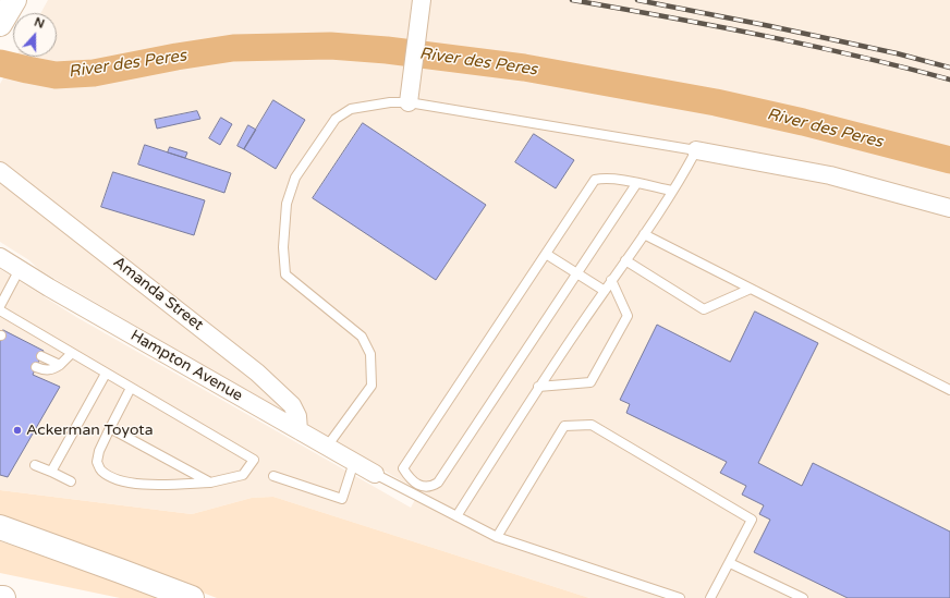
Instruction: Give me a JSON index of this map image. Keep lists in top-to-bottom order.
{
  "streets": {
    "street": ["Amanda Street", "Hampton Avenue"]
  },
  "crossings": [
    ["Amanda Street", "Hampton Avenue"]
  ],
  "water": ["River des Peres"],
  "places": ["Ackerman Toyota"],
  "north": "top"
}
